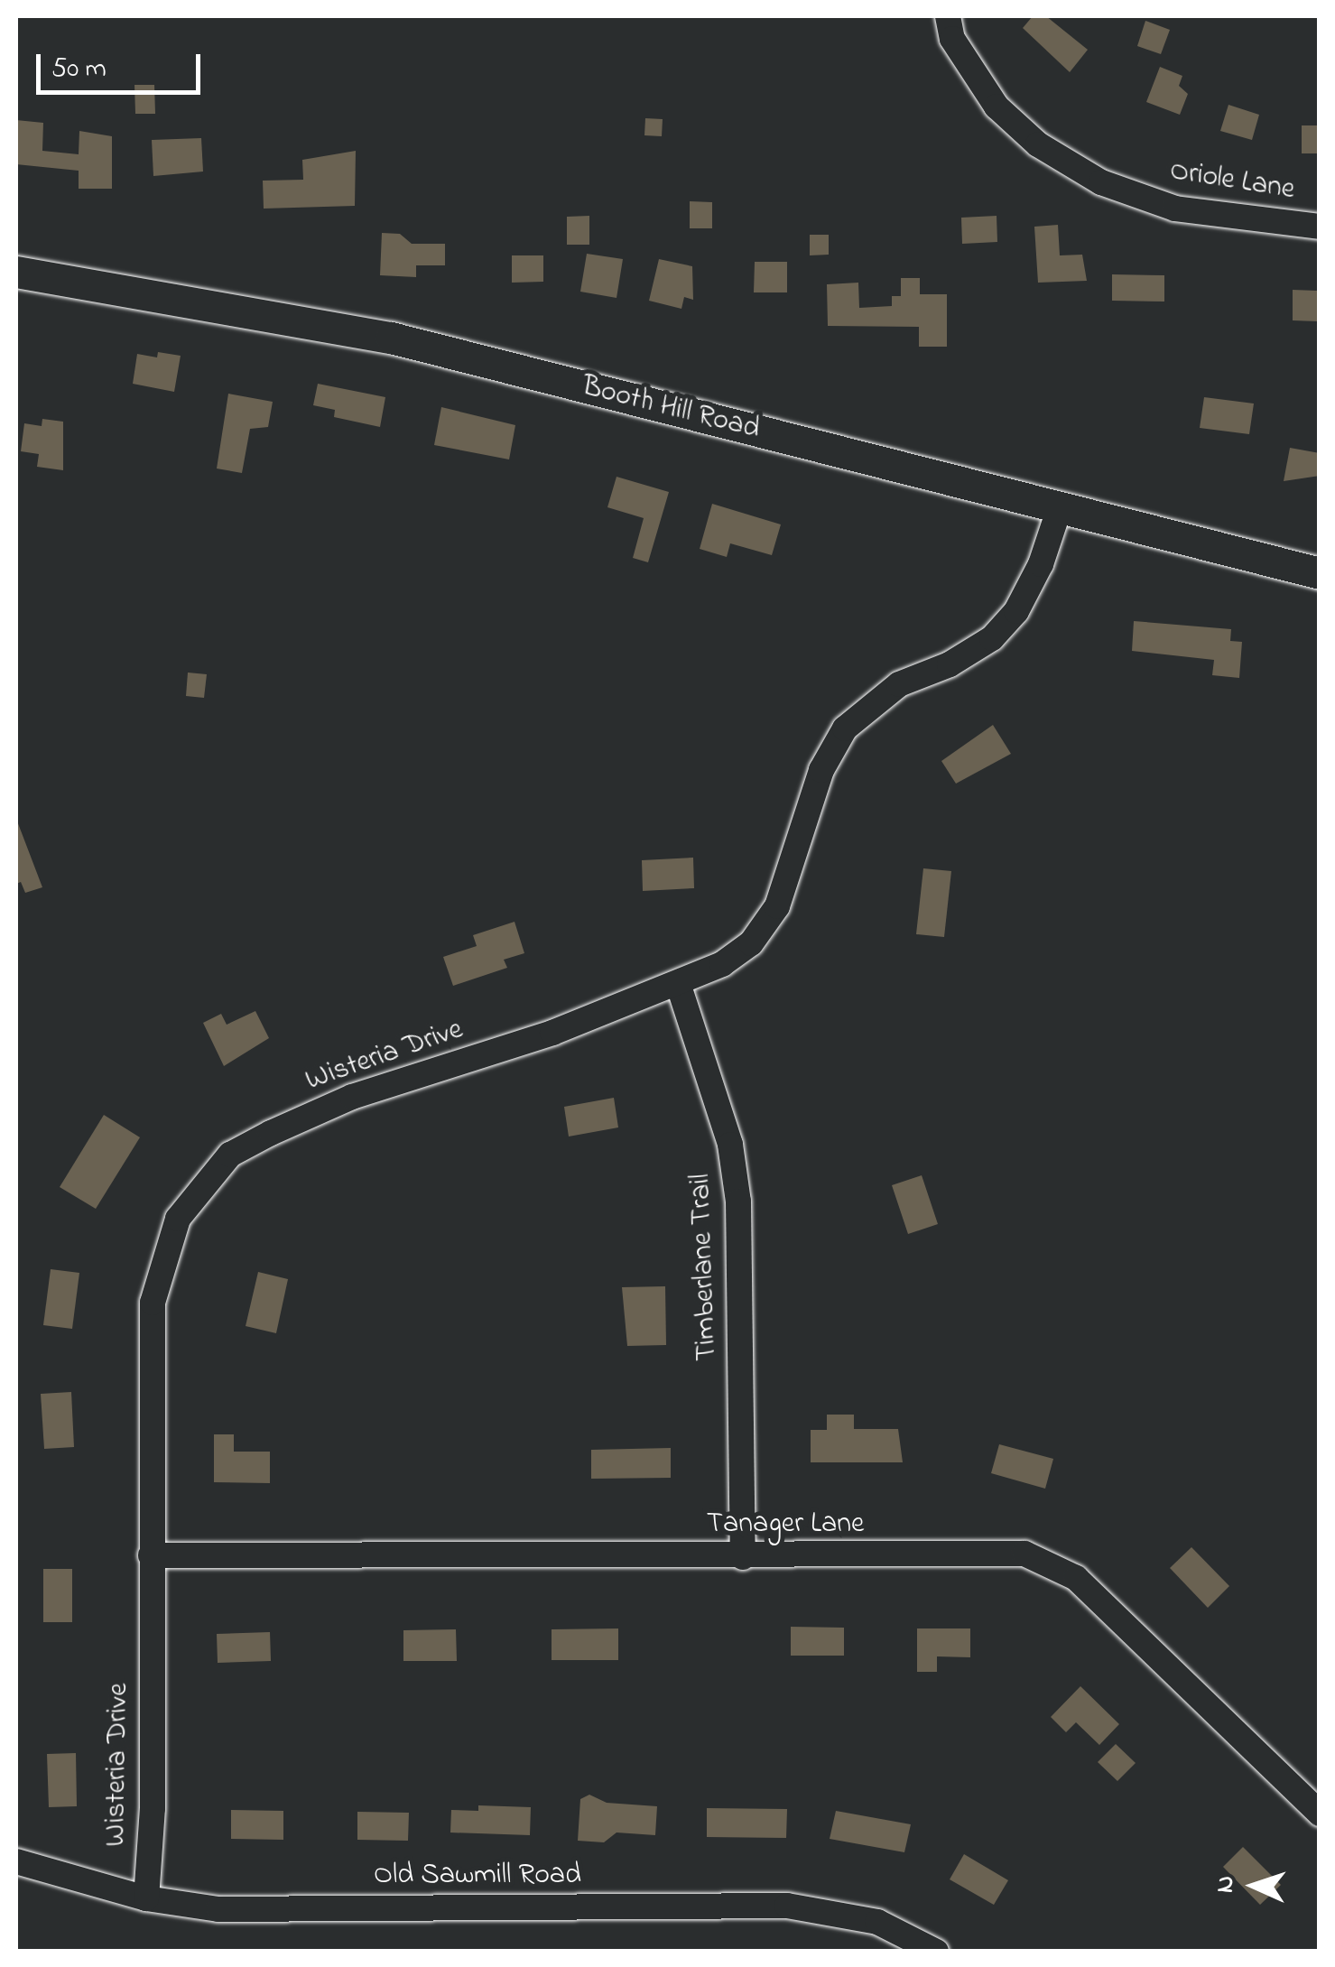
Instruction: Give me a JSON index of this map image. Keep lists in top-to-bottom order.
{
  "streets": {
    "street": [
      "Oriole Lane",
      "Booth Hill Road",
      "Wisteria Drive",
      "Timberlane Trail",
      "Tanager Lane",
      "Old Sawmill Road"
    ]
  },
  "crossings": [
    ["Booth Hill Road", "Wisteria Drive"],
    ["Wisteria Drive", "Timberlane Trail"],
    ["Wisteria Drive", "Tanager Lane"],
    ["Wisteria Drive", "Old Sawmill Road"],
    ["Timberlane Trail", "Tanager Lane"]
  ],
  "scale_bar": "50 m",
  "north": "left"
}
